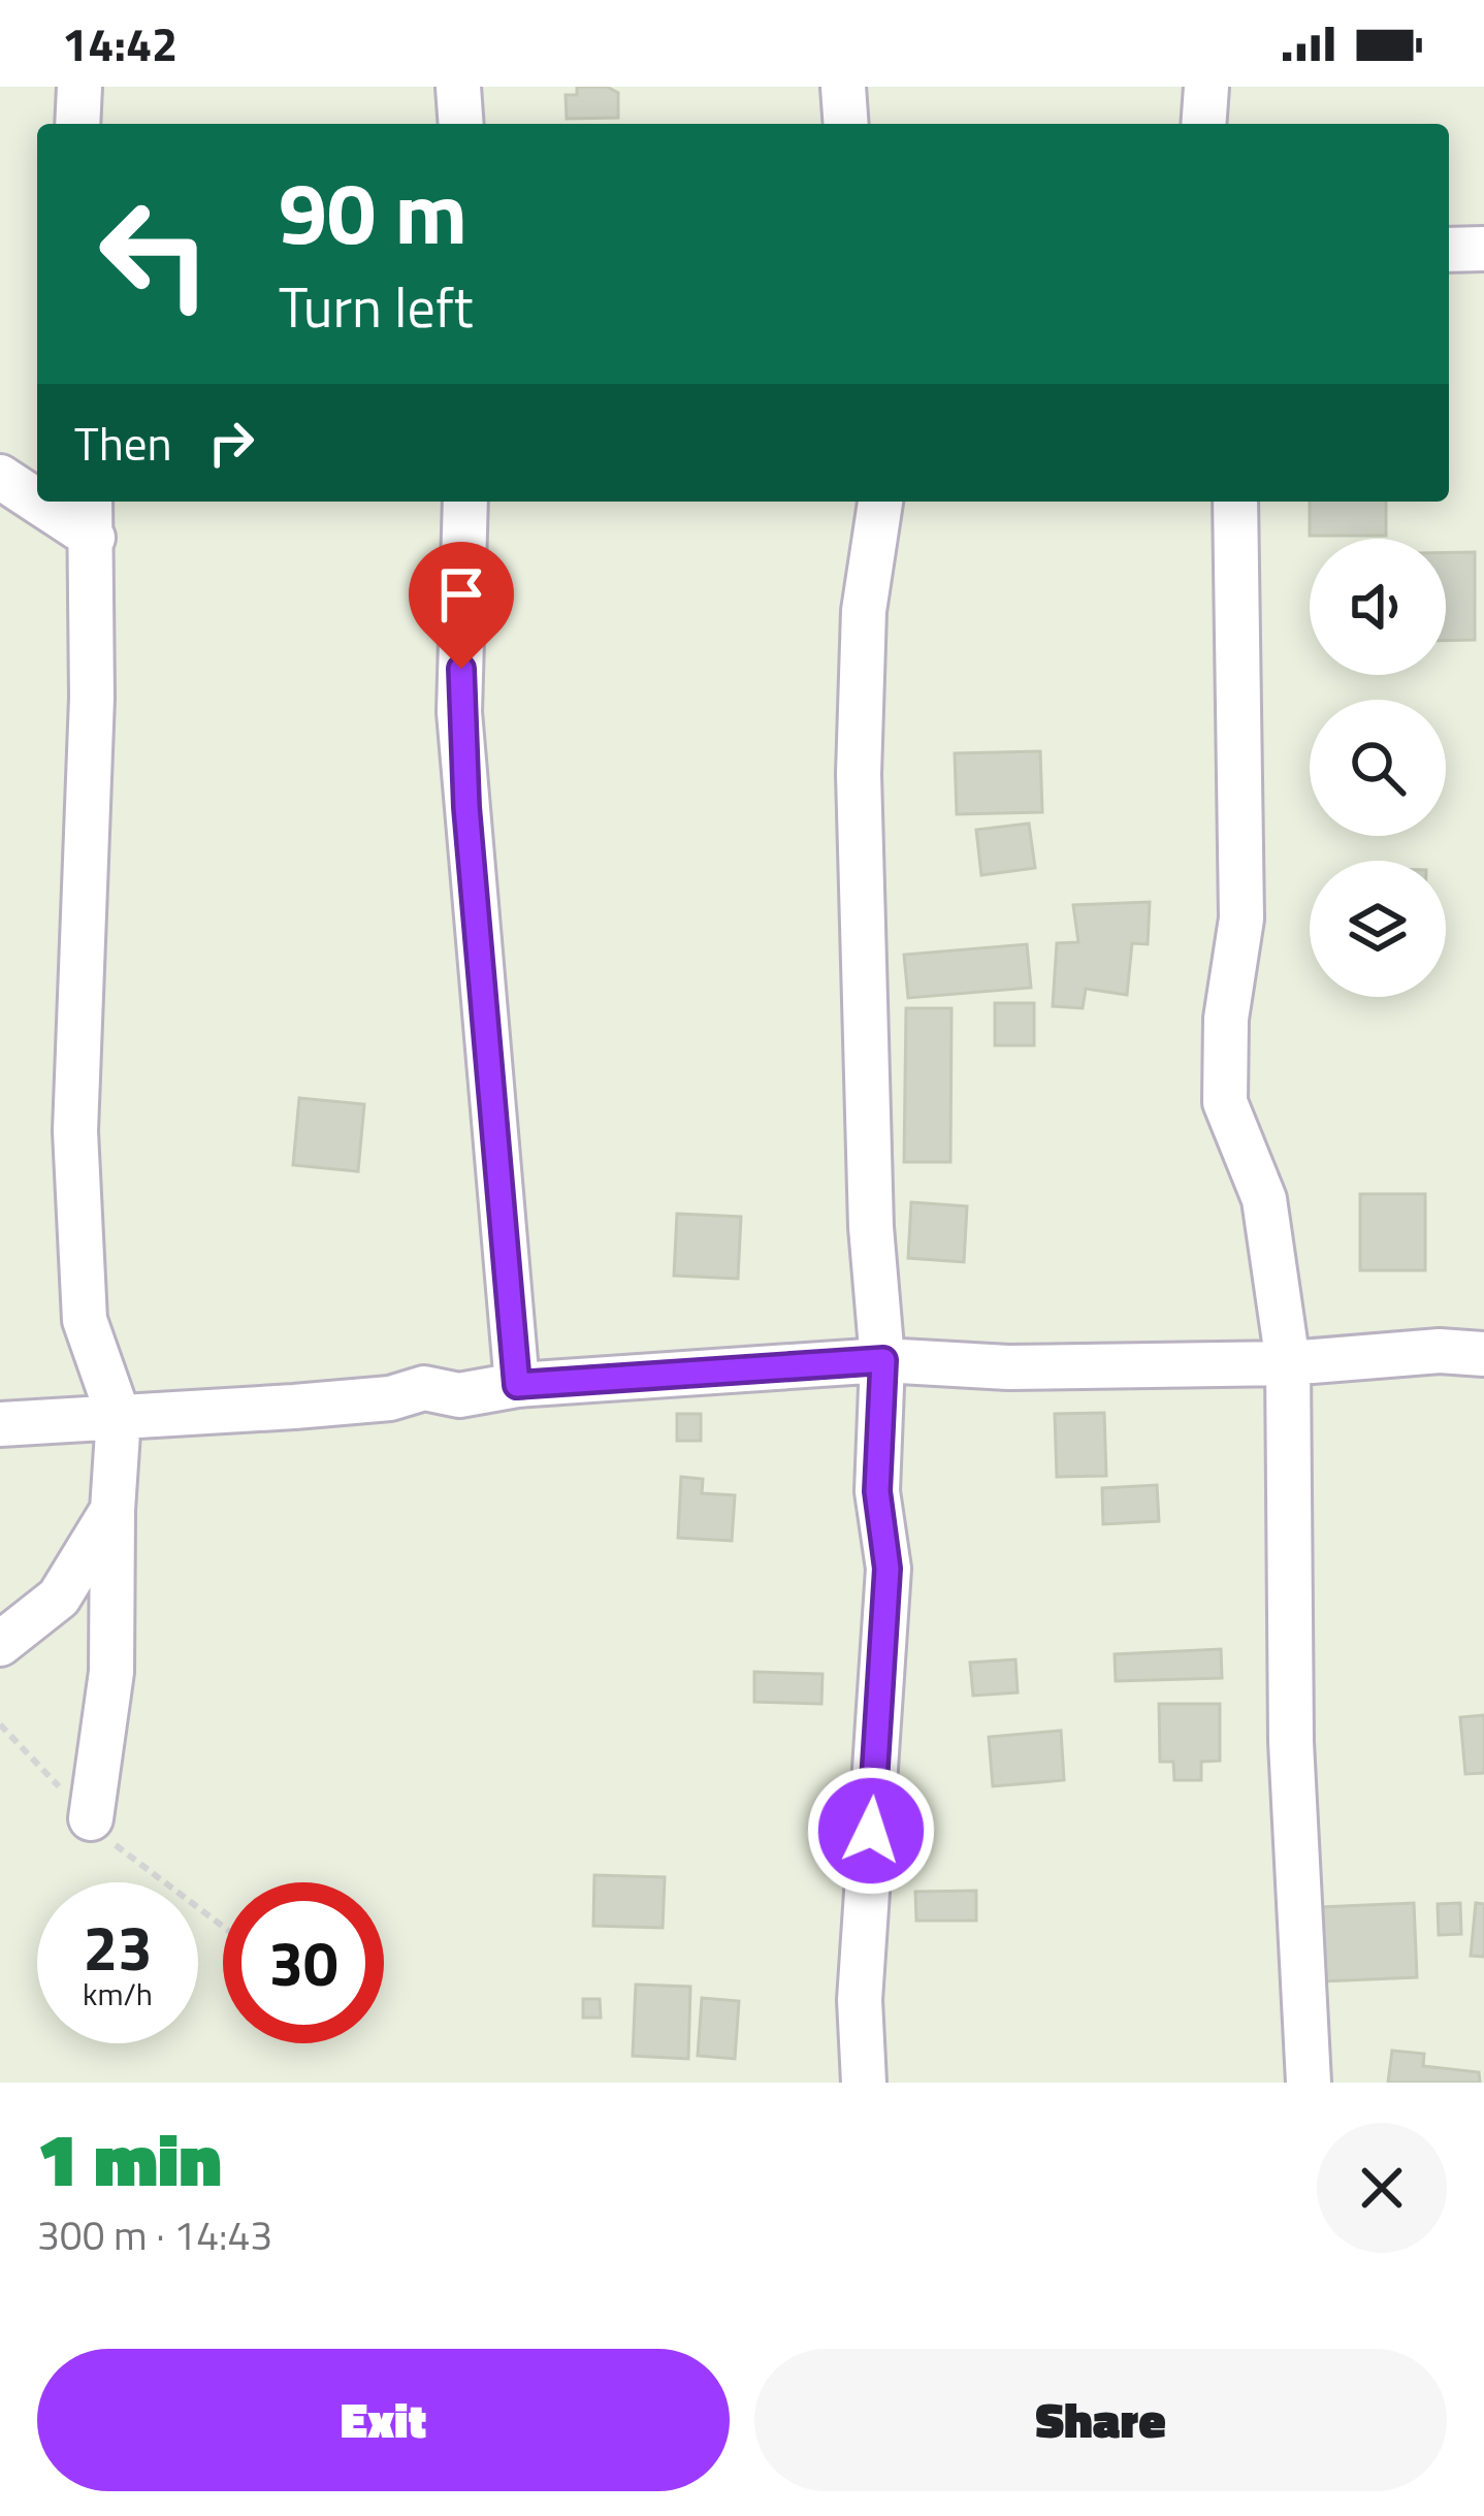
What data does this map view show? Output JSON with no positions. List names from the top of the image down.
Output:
{
  "page": {
    "status": "14:42",
    "turn": ["90 m", "Turn left"],
    "then": "Then",
    "speed": "23 km/h",
    "limit": "30",
    "heading": ["1 min", "300 m · 14:43"],
    "buttons": ["Exit", "Share"]
  }
}
